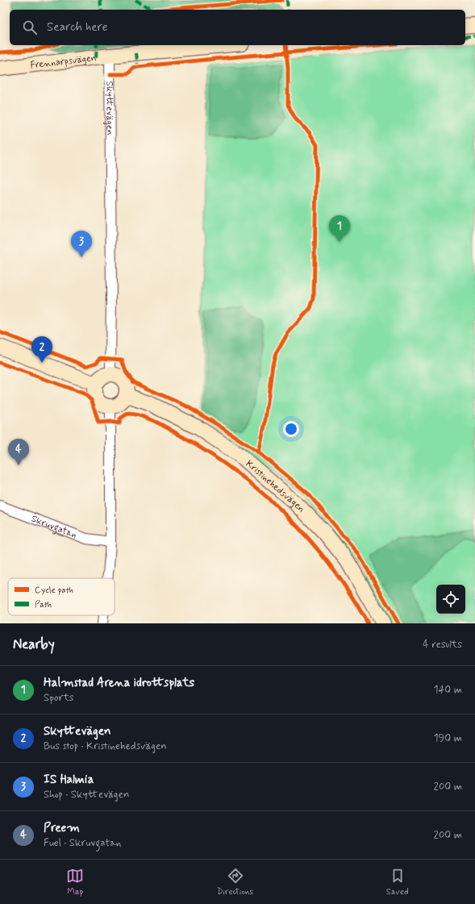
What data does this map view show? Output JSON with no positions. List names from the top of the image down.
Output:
{
  "streets": {
    "street": [
      "Frennarpsvägen",
      "Skyttevägen",
      "Kristinehedsvägen",
      "Skruvgatan"
    ]
  },
  "crossings": [
    ["Frennarpsvägen", "Skyttevägen"],
    ["Skyttevägen", "Kristinehedsvägen"]
  ],
  "legend": ["Cycle path", "Path"],
  "page": {
    "search": "Search here",
    "pins": [
      "1",
      "3",
      "2",
      "4"
    ],
    "heading": ["Nearby", "4 results"],
    "list": [
      {
        "mark": "1",
        "name": "Halmstad Arena idrottsplats",
        "note": "Sports",
        "value": "140 m"
      },
      {
        "mark": "2",
        "name": "Skyttevägen",
        "note": "Bus stop · Kristinehedsvägen",
        "value": "190 m"
      },
      {
        "mark": "3",
        "name": "IS Halmia",
        "note": "Shop · Skyttevägen",
        "value": "200 m"
      },
      {
        "mark": "4",
        "name": "Preem",
        "note": "Fuel · Skruvgatan",
        "value": "200 m"
      }
    ],
    "nav": ["Map", "Directions", "Saved"]
  }
}
